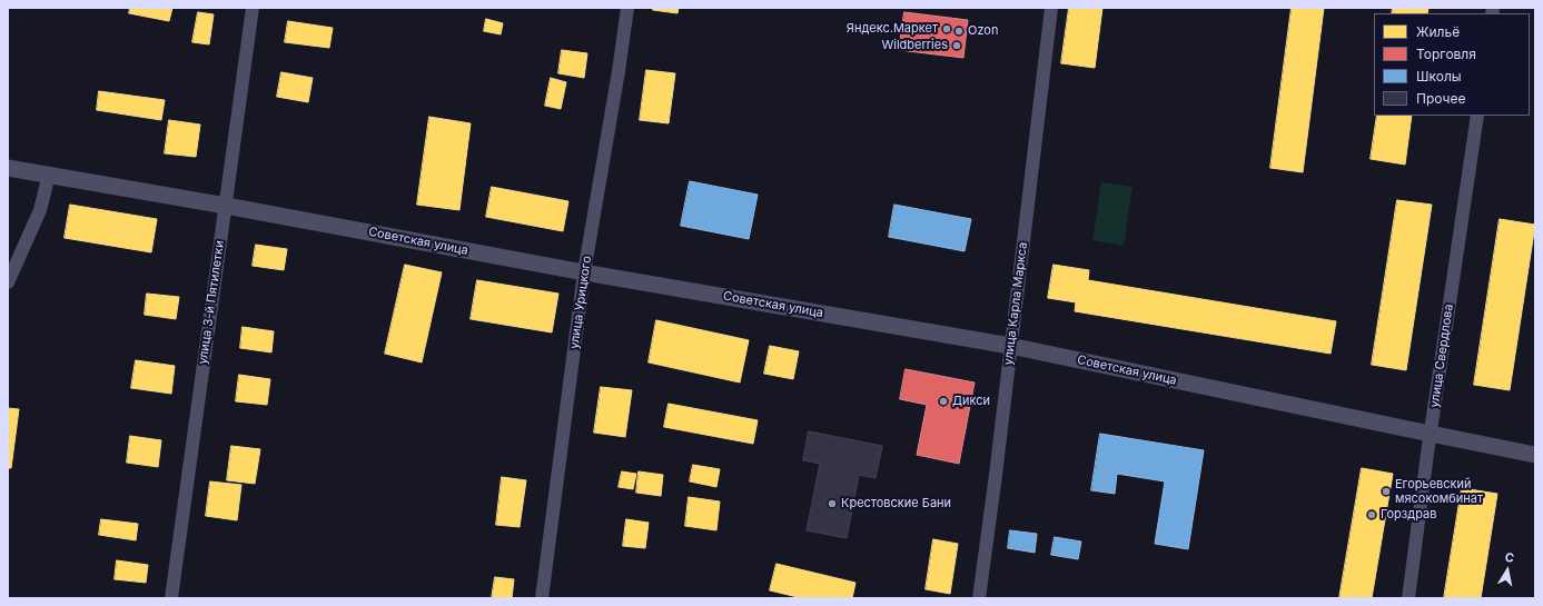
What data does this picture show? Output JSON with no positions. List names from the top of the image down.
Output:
{
  "streets": {
    "street": [
      "Советская улица",
      "улица 3-й Пятилетки",
      "улица Урицкого",
      "улица Карла Маркса",
      "улица Свердлова"
    ]
  },
  "crossings": [
    ["Советская улица", "улица 3-й Пятилетки"],
    ["Советская улица", "улица Урицкого"],
    ["Советская улица", "улица Карла Маркса"],
    ["Советская улица", "улица Свердлова"]
  ],
  "places": [
    "Яндекс.Маркет",
    "Ozon",
    "Wildberries",
    "Дикси",
    "Егорьевский мясокомбинат",
    "Крестовские Бани",
    "Горздрав"
  ],
  "legend": [
    "Жильё",
    "Торговля",
    "Школы",
    "Прочее"
  ],
  "north": "top"
}
